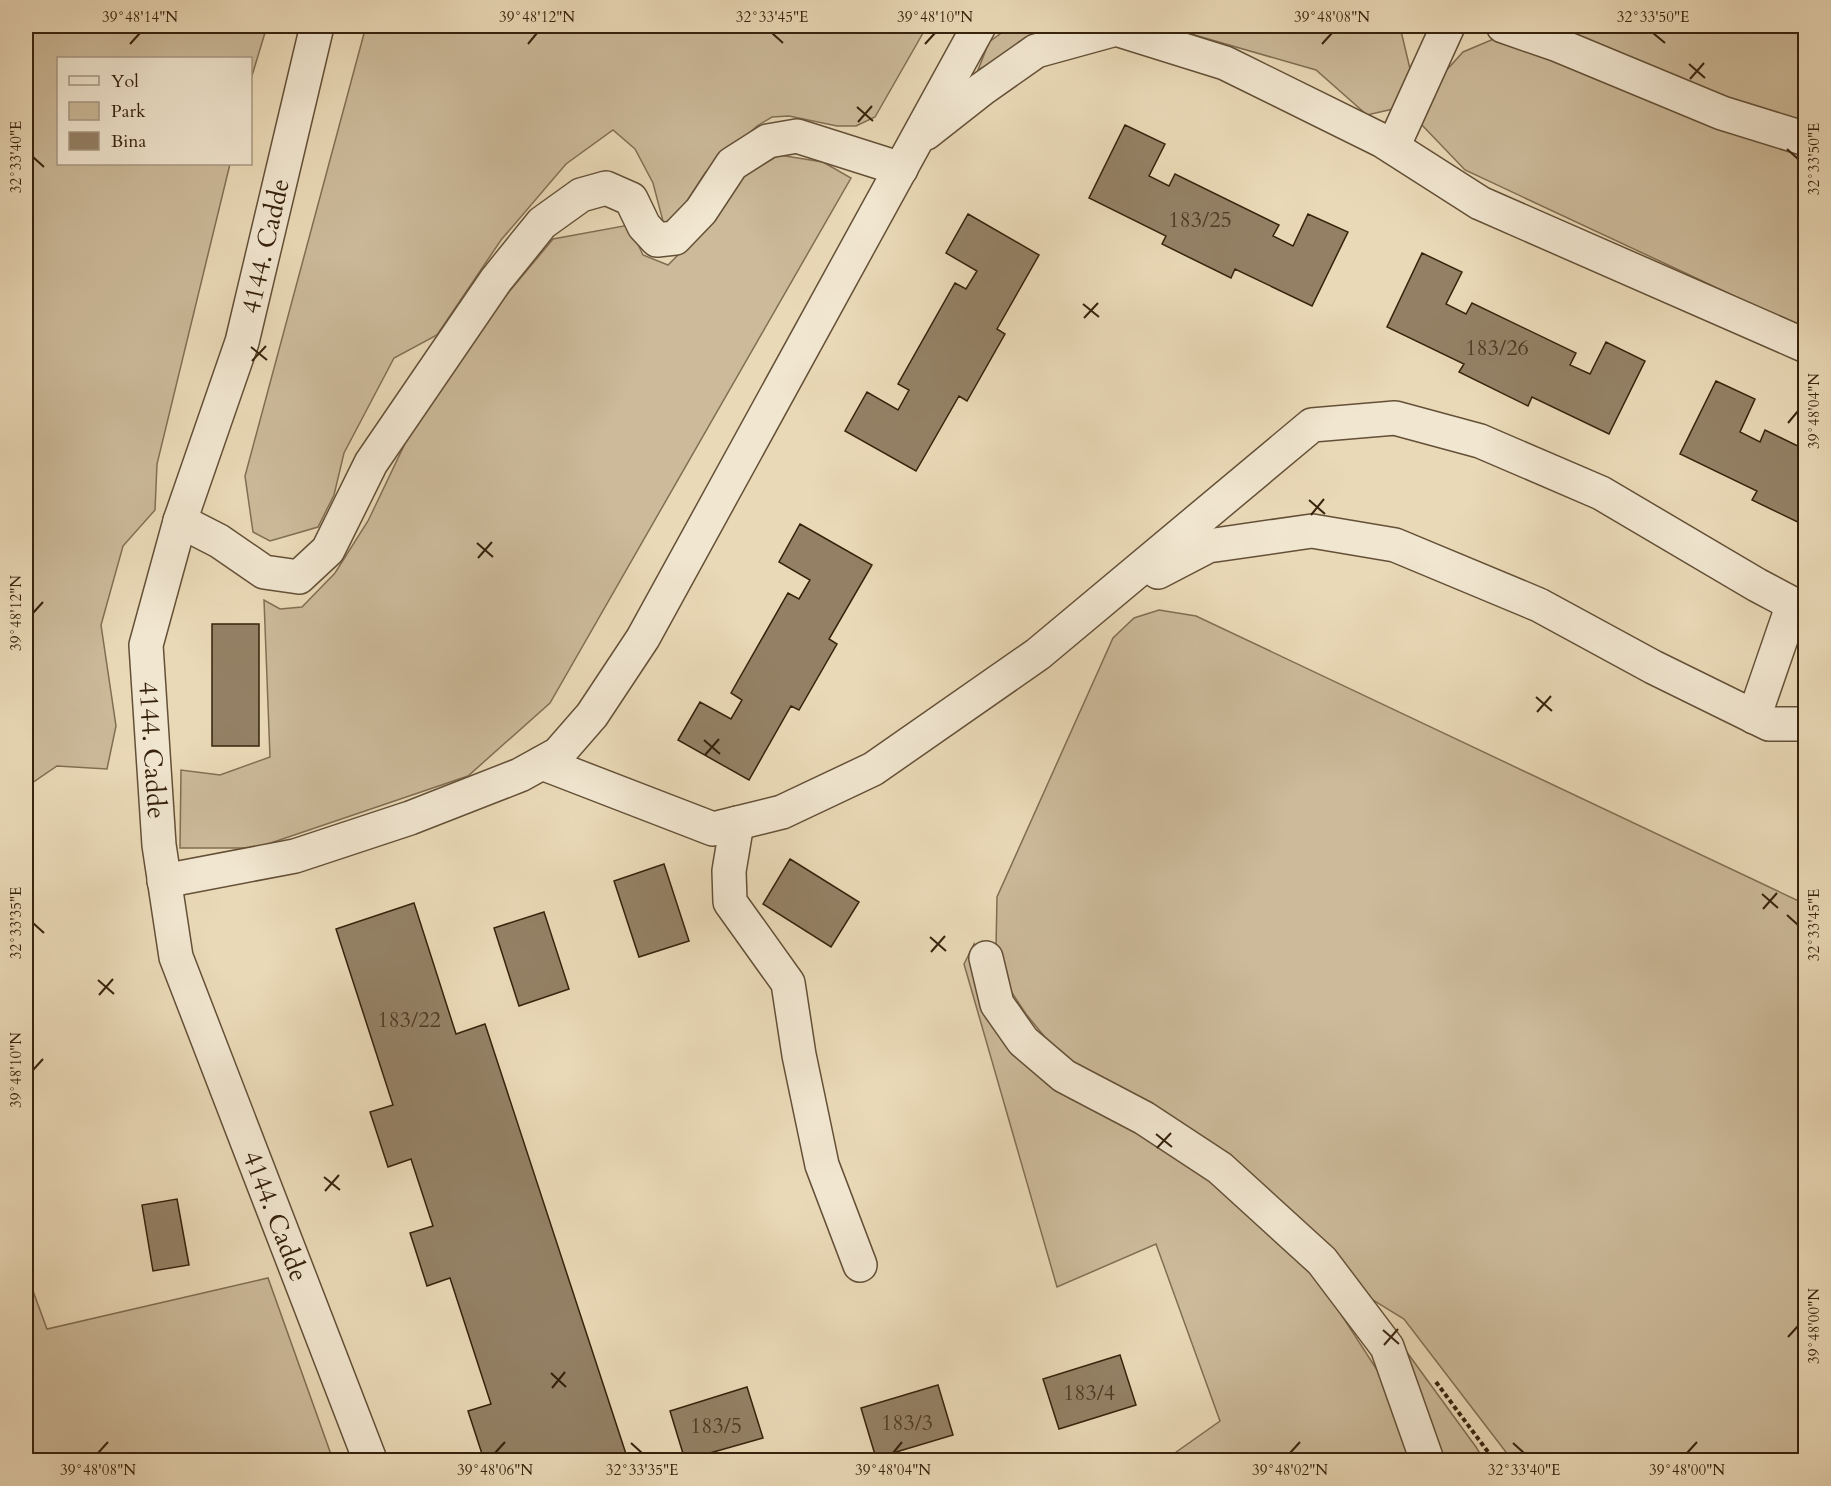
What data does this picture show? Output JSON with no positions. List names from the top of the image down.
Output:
{
  "streets": {
    "street": ["4144. Cadde"]
  },
  "house_numbers": [
    "183/25",
    "183/26",
    "183/22",
    "183/4",
    "183/3",
    "183/5"
  ],
  "legend": ["Yol", "Park", "Bina"],
  "coordinates": [
    "39°48'14\"N",
    "39°48'12\"N",
    "32°33'45\"E",
    "39°48'10\"N",
    "39°48'08\"N",
    "32°33'50\"E",
    "32°33'40\"E",
    "39°48'04\"N",
    "32°33'35\"E",
    "39°48'00\"N",
    "39°48'06\"N",
    "39°48'02\"N"
  ]
}
